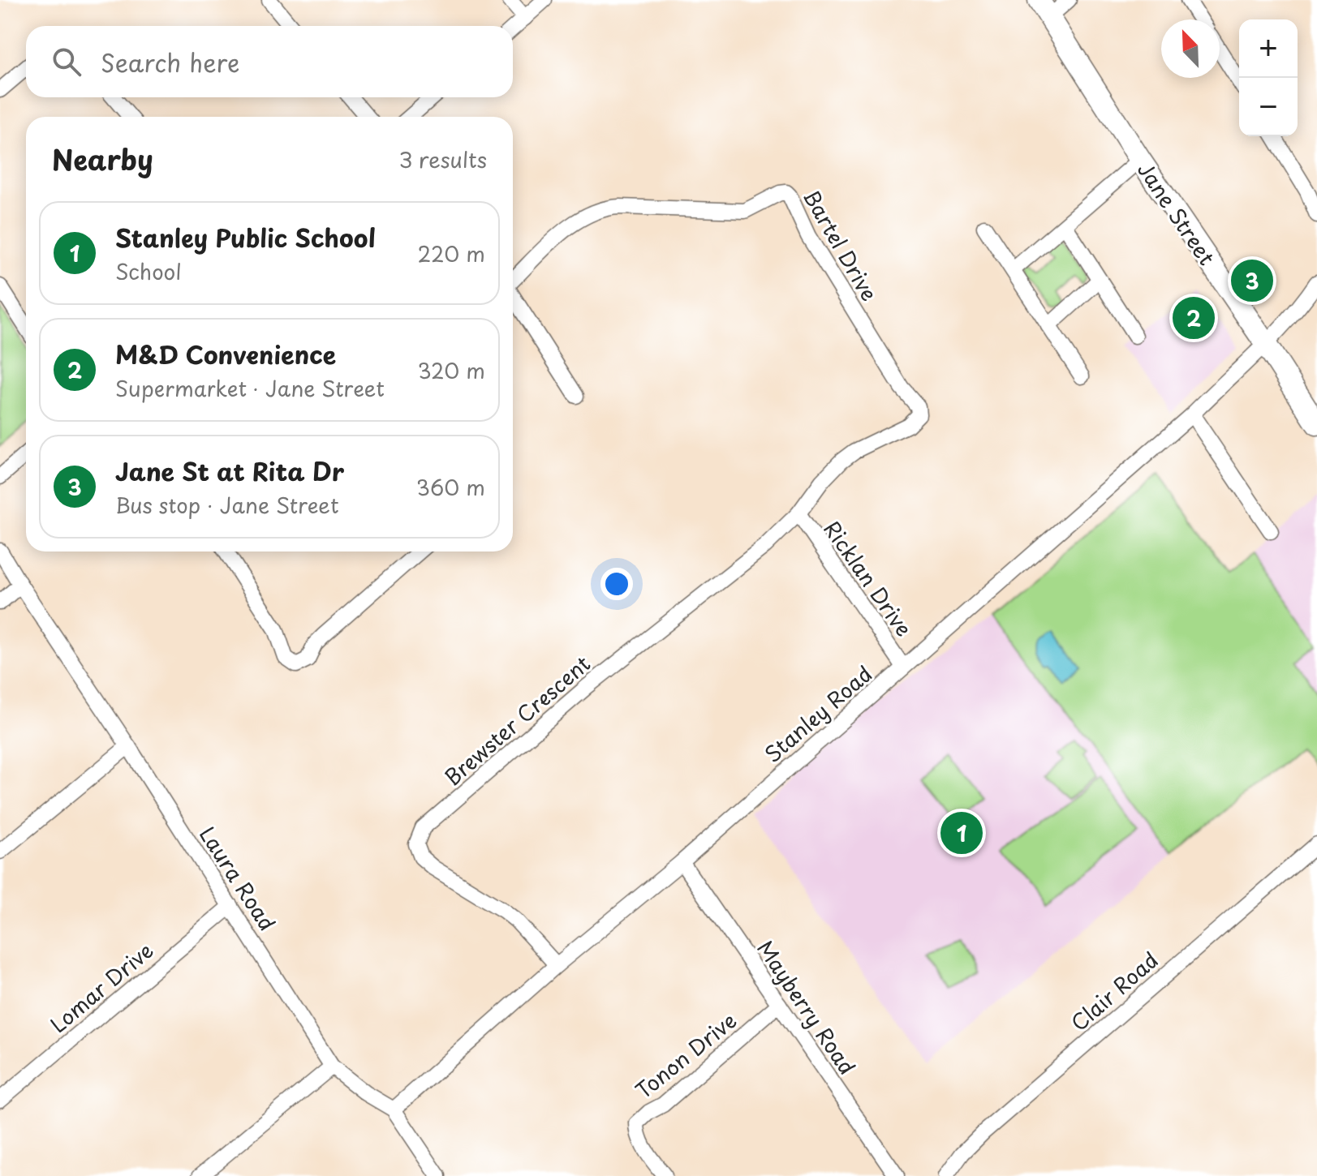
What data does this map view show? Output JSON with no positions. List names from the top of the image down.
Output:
{
  "streets": {
    "main road": ["Jane Street"],
    "street": [
      "Bartel Drive",
      "Ricklan Drive",
      "Stanley Road",
      "Brewster Crescent",
      "Laura Road",
      "Lomar Drive",
      "Clair Road",
      "Mayberry Road",
      "Tonon Drive"
    ]
  },
  "crossings": [
    ["Jane Street", "Stanley Road"],
    ["Bartel Drive", "Ricklan Drive"],
    ["Bartel Drive", "Brewster Crescent"],
    ["Ricklan Drive", "Stanley Road"],
    ["Ricklan Drive", "Brewster Crescent"],
    ["Stanley Road", "Brewster Crescent"],
    ["Stanley Road", "Laura Road"],
    ["Stanley Road", "Mayberry Road"],
    ["Laura Road", "Lomar Drive"],
    ["Mayberry Road", "Tonon Drive"]
  ],
  "north": "top left",
  "page": {
    "map_buttons": ["+", "−"],
    "search": "Search here",
    "heading": ["Nearby", "3 results"],
    "list": [
      {
        "mark": "1",
        "name": "Stanley Public School",
        "note": "School",
        "value": "220 m"
      },
      {
        "mark": "2",
        "name": "M&D Convenience",
        "note": "Supermarket · Jane Street",
        "value": "320 m"
      },
      {
        "mark": "3",
        "name": "Jane St at Rita Dr",
        "note": "Bus stop · Jane Street",
        "value": "360 m"
      }
    ],
    "pins": ["3", "2", "1"]
  }
}
